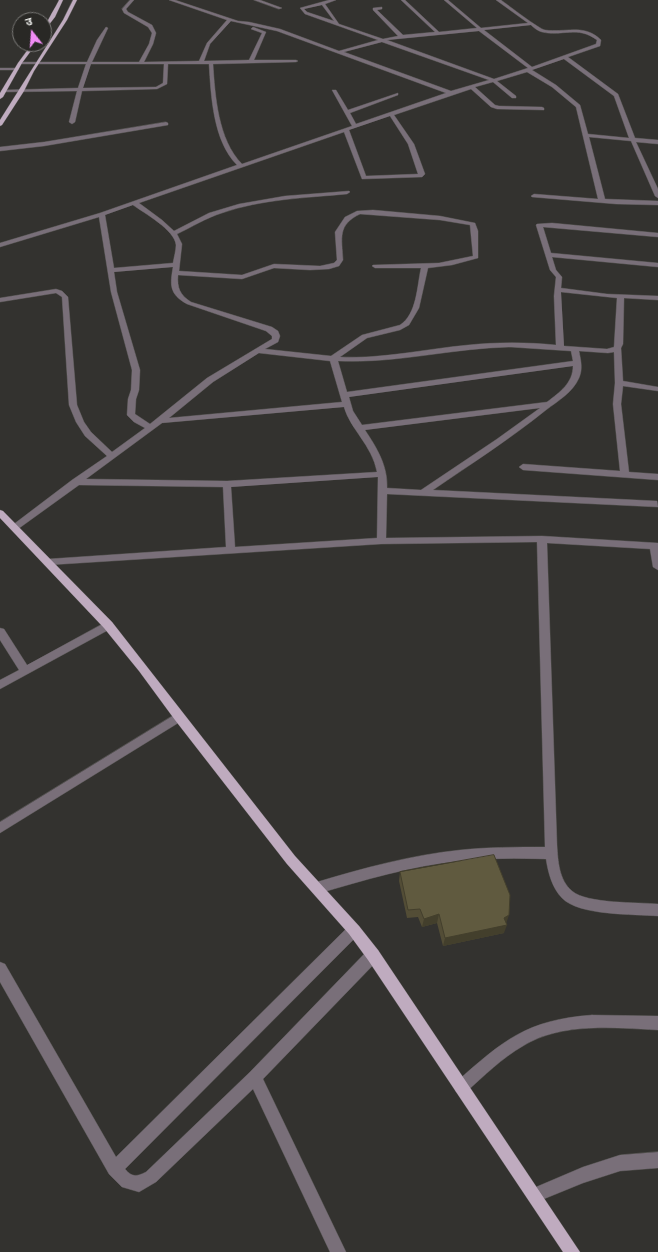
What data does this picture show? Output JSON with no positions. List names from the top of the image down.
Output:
{
  "north": "top"
}
